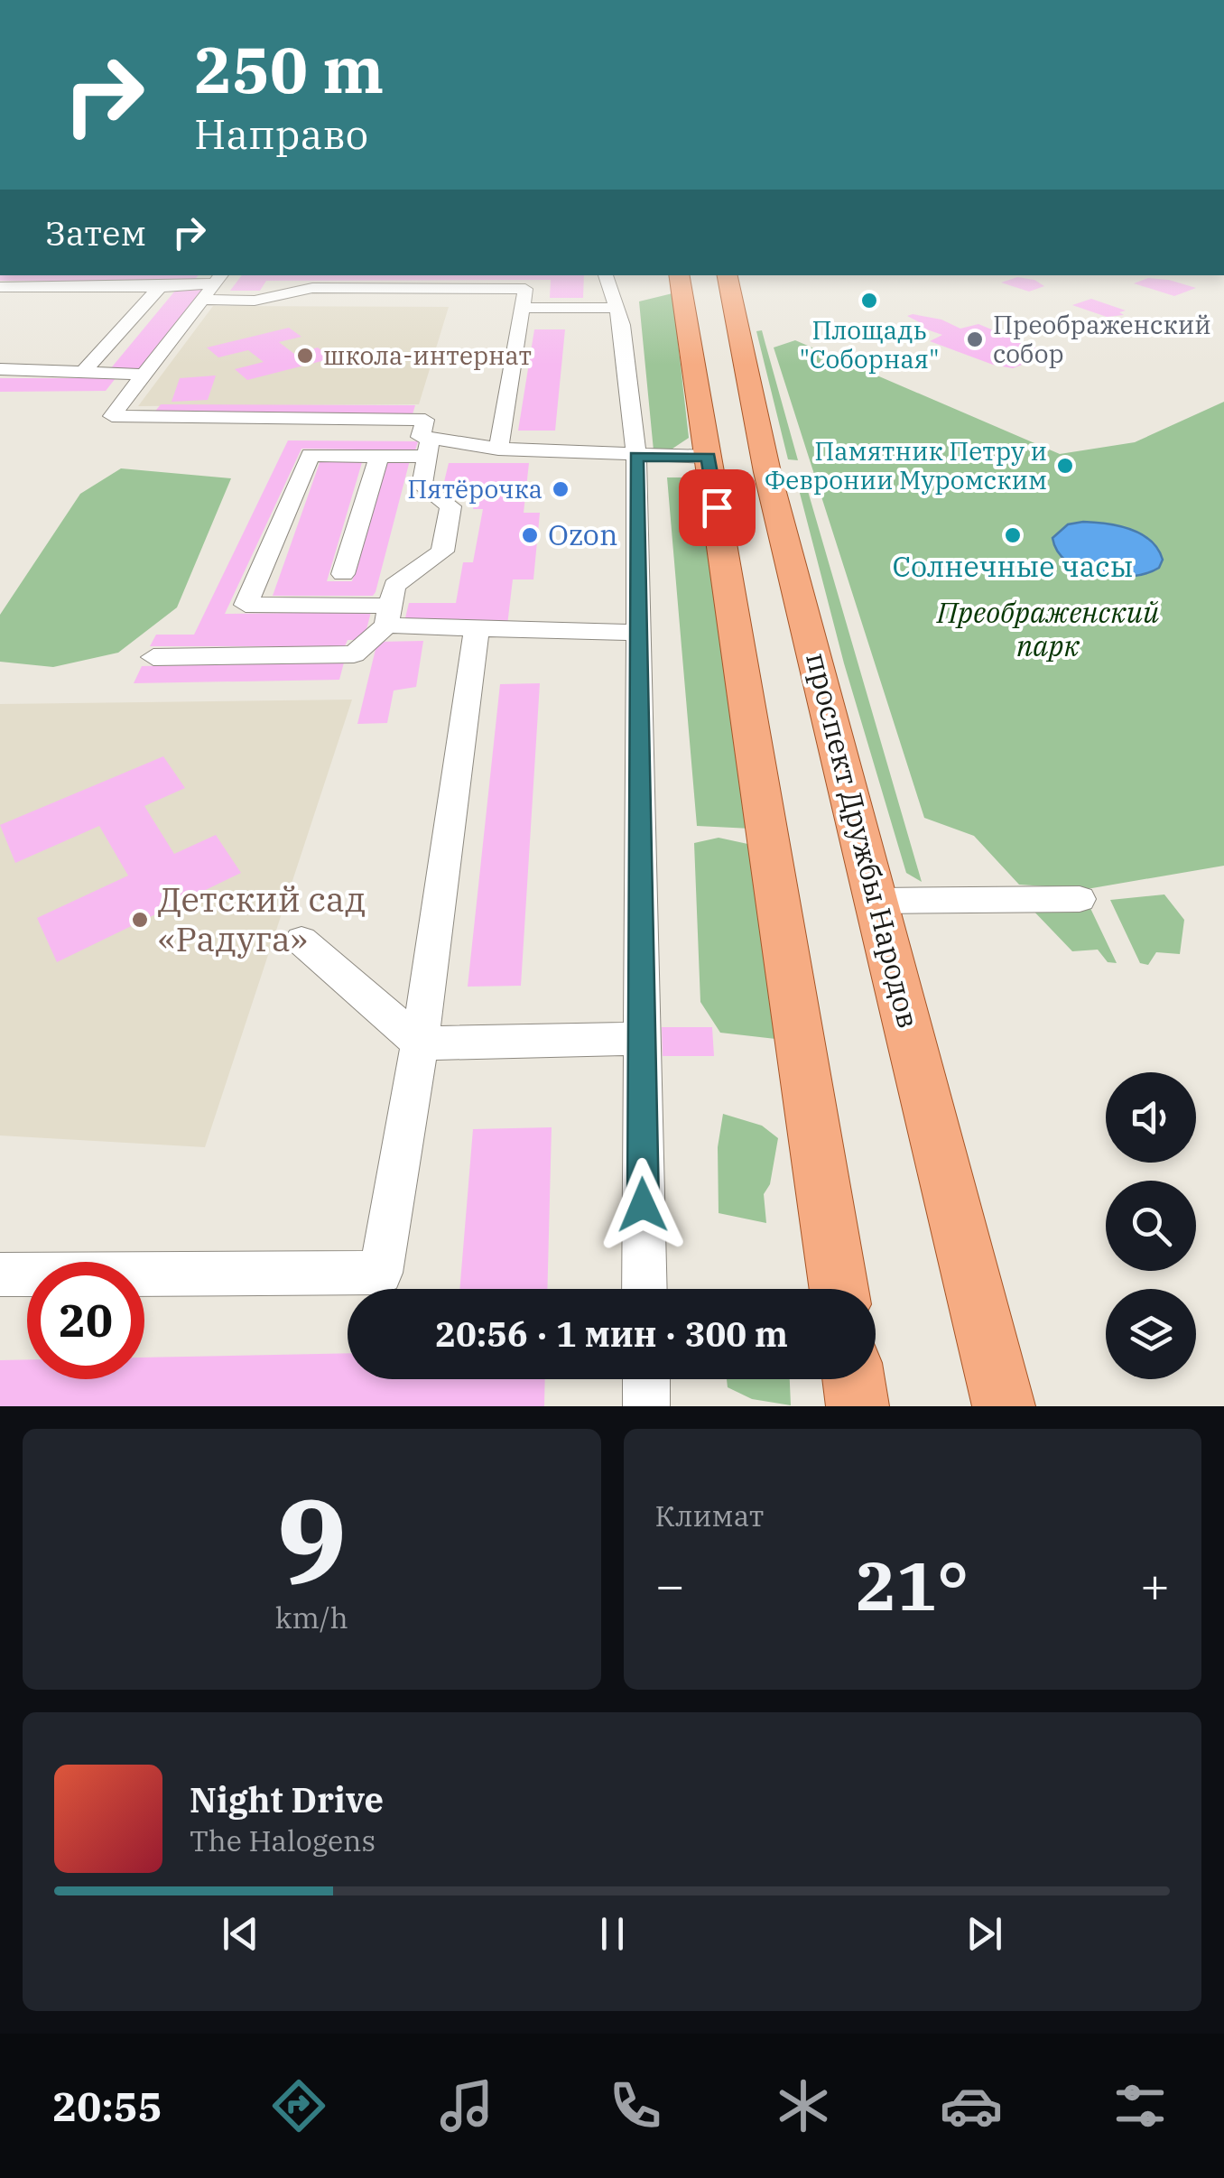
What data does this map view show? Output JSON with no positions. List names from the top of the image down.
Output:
{
  "streets": {
    "main road": ["проспект Дружбы Народов"]
  },
  "parks": ["Преображенский парк"],
  "places": [
    "Площадь \"Соборная\"",
    "Преображенский собор",
    "школа-интернат",
    "Памятник Петру и Февронии Муромским",
    "Пятёрочка",
    "Ozon",
    "Солнечные часы",
    "Детский сад «Радуга»"
  ],
  "page": {
    "turn": ["250 m", "Направо"],
    "then": "Затем",
    "limit": "20",
    "trip": "20:56 · 1 мин · 300 m",
    "tile": [
      ["9", "km/h"],
      "Климат"
    ],
    "heat": ["−", "21°", "+"],
    "song": ["Night Drive", "The Halogens"],
    "tabs": "20:55"
  }
}
